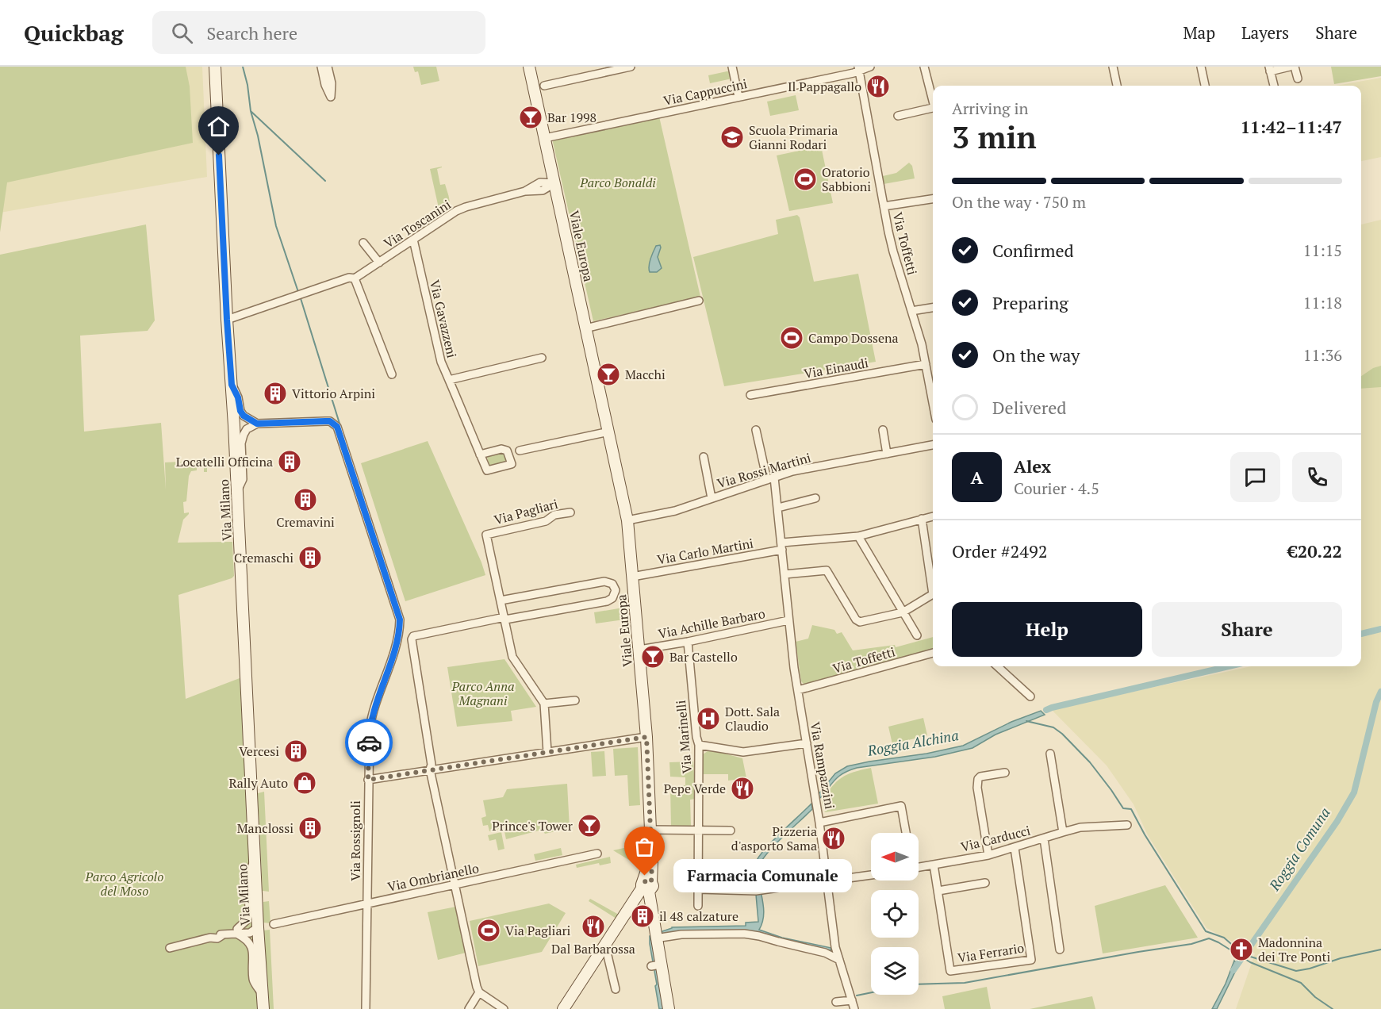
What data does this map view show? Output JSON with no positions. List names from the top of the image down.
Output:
{
  "streets": {
    "street": [
      "Via Cappuccini",
      "Via Toscanini",
      "Via Toffetti",
      "Viale Europa",
      "Via Gavazzeni",
      "Via Einaudi",
      "Via Rossi Martini",
      "Via Milano",
      "Via Pagliari",
      "Via Carlo Martini",
      "Via Achille Barbaro",
      "Via Marinelli",
      "Via Rampazzini",
      "Via Carducci",
      "Via Rossignoli",
      "Via Ombrianello",
      "Via Ferrario"
    ]
  },
  "crossings": [
    ["Via Cappuccini", "Via Toffetti"],
    ["Via Cappuccini", "Viale Europa"],
    ["Via Toscanini", "Viale Europa"],
    ["Via Toscanini", "Via Gavazzeni"],
    ["Via Toscanini", "Via Milano"],
    ["Via Toffetti", "Via Einaudi"],
    ["Via Toffetti", "Via Rampazzini"],
    ["Viale Europa", "Via Rossi Martini"],
    ["Viale Europa", "Via Carlo Martini"],
    ["Viale Europa", "Via Achille Barbaro"],
    ["Via Rossi Martini", "Via Rampazzini"],
    ["Via Milano", "Via Rossignoli"],
    ["Via Carlo Martini", "Via Rampazzini"],
    ["Via Achille Barbaro", "Via Marinelli"],
    ["Via Achille Barbaro", "Via Rampazzini"],
    ["Via Carducci", "Via Ferrario"],
    ["Via Rossignoli", "Via Ombrianello"]
  ],
  "water": ["Roggia Alchina", "Roggia Comuna"],
  "parks": ["Parco Bonaldi", "Parco Anna Magnani", "Parco Agricolo del Moso"],
  "places": {
    "restaurant": [
      "Il Pappagallo",
      "Pepe Verde",
      "Pizzeria d'asporto Sama",
      "Dal Barbarossa"
    ],
    "bar": [
      "Bar 1998",
      "Macchi",
      "Bar Castello",
      "Prince's Tower"
    ],
    "school or university": ["Scuola Primaria Gianni Rodari"],
    "sports": ["Oratorio Sabbioni", "Campo Dossena", "Via Pagliari"],
    "building": [
      "Vittorio Arpini",
      "Locatelli Officina",
      "Cremavini",
      "Cremaschi",
      "Vercesi",
      "Manclossi",
      "il 48 calzature"
    ],
    "hospital": ["Dott. Sala Claudio"],
    "shop": ["Rally Auto"],
    "other": ["Farmacia Comunale"],
    "church": ["Madonnina dei Tre Ponti"]
  },
  "north": "left",
  "page": {
    "header": "Quickbag",
    "search": "Search here",
    "nav": ["Map", "Layers", "Share"],
    "heading": ["3 min", "Arriving in", "11:42–11:47"],
    "panel": [
      "Alex",
      "Courier · 4.5",
      "Order #2492",
      "€20.22"
    ],
    "bar": "On the way · 750 m",
    "list": [
      ["Confirmed", "11:15"],
      ["Preparing", "11:18"],
      ["On the way", "11:36"],
      "Delivered"
    ],
    "round": "A",
    "buttons": ["Help", "Share"],
    "bubble": "Farmacia Comunale"
  }
}
